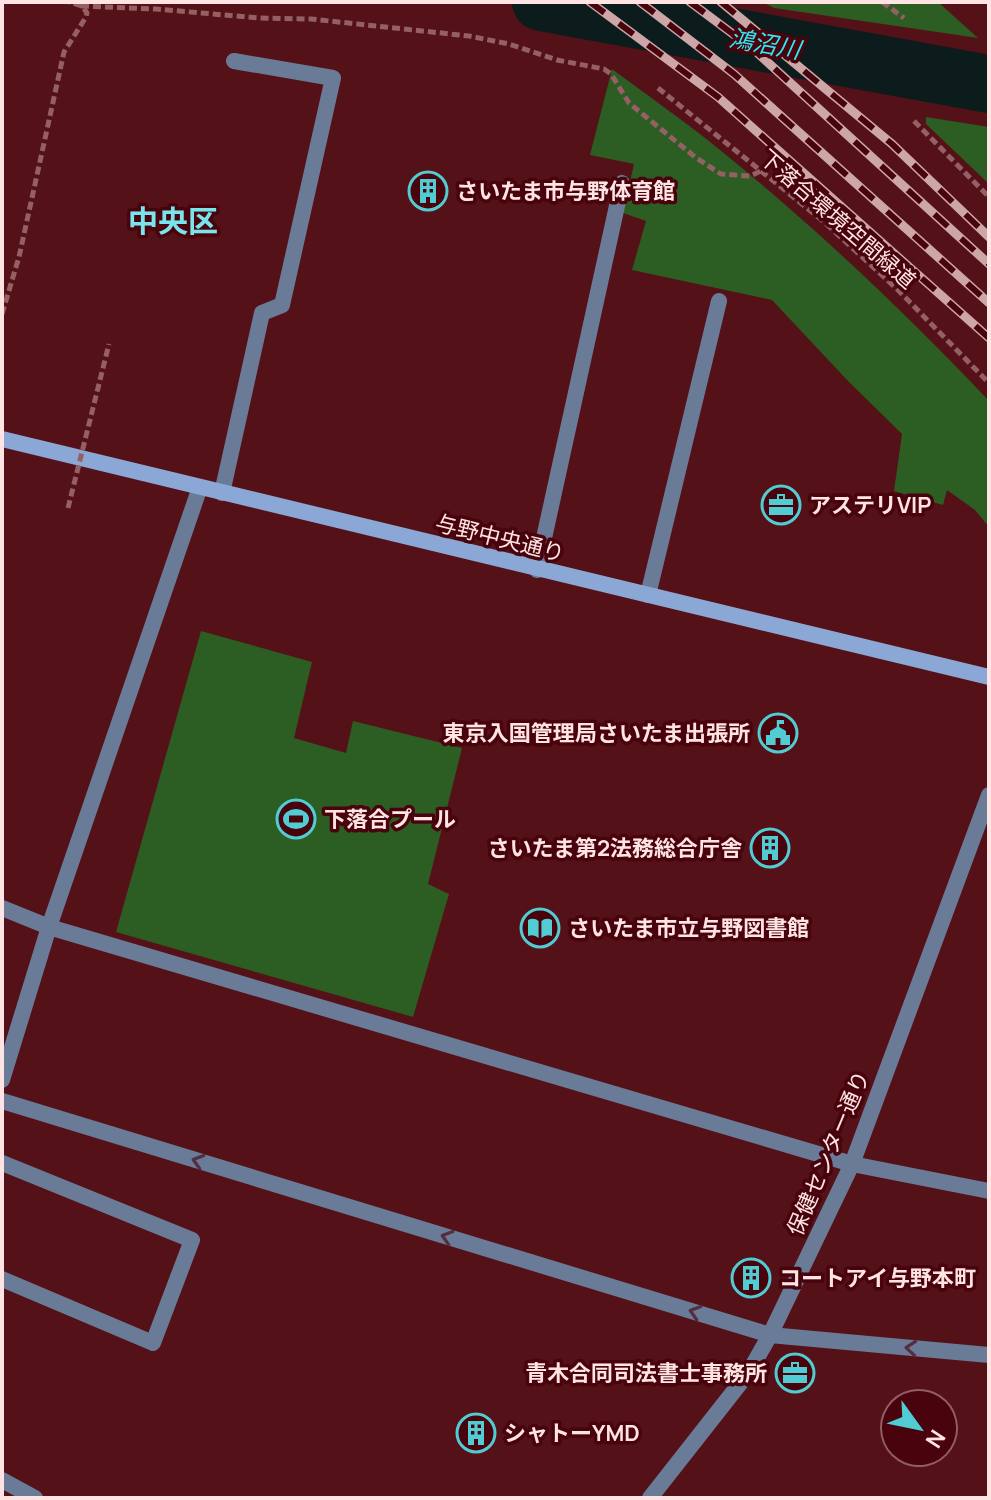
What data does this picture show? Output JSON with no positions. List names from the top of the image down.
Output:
{
  "streets": {
    "street": ["与野中央通り", "保健センター通り"],
    "path": ["下落合環境空間緑道"]
  },
  "districts": ["中央区"],
  "water": ["鴻沼川"],
  "places": {
    "building": [
      "さいたま市与野体育館",
      "さいたま第2法務総合庁舎",
      "コートアイ与野本町",
      "シャトーYMD"
    ],
    "office": ["アステリVIP", "青木合同司法書士事務所"],
    "public building": ["東京入国管理局さいたま出張所"],
    "sports": ["下落合プール"],
    "library": ["さいたま市立与野図書館"]
  },
  "north": "bottom right"
}
